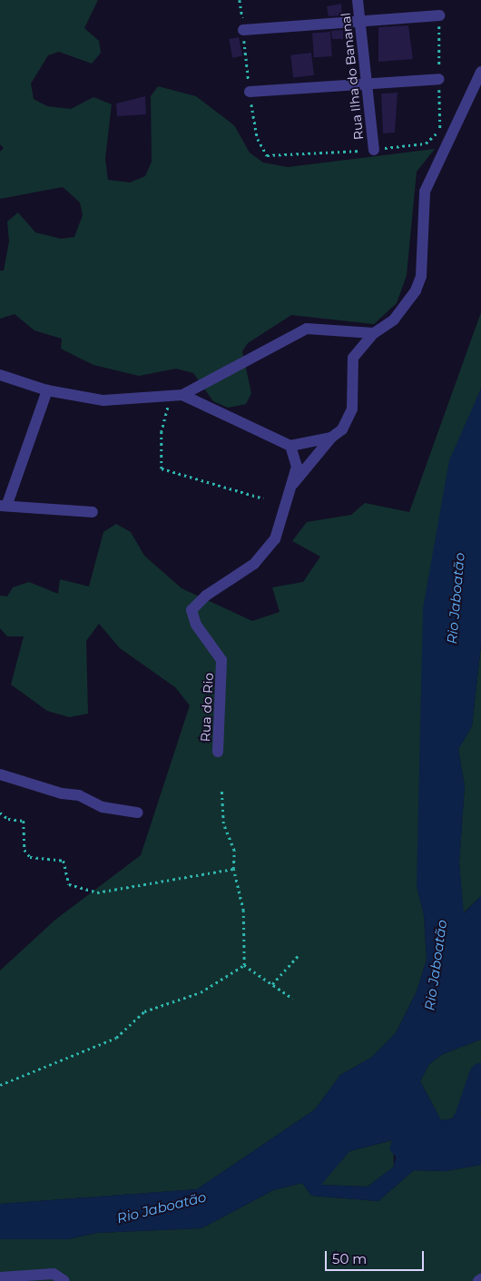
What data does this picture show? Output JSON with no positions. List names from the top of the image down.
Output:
{
  "streets": {
    "street": ["Rua Ilha do Bananal", "Rua do Rio"]
  },
  "water": ["Rio Jaboatão"],
  "scale_bar": "50 m"
}
